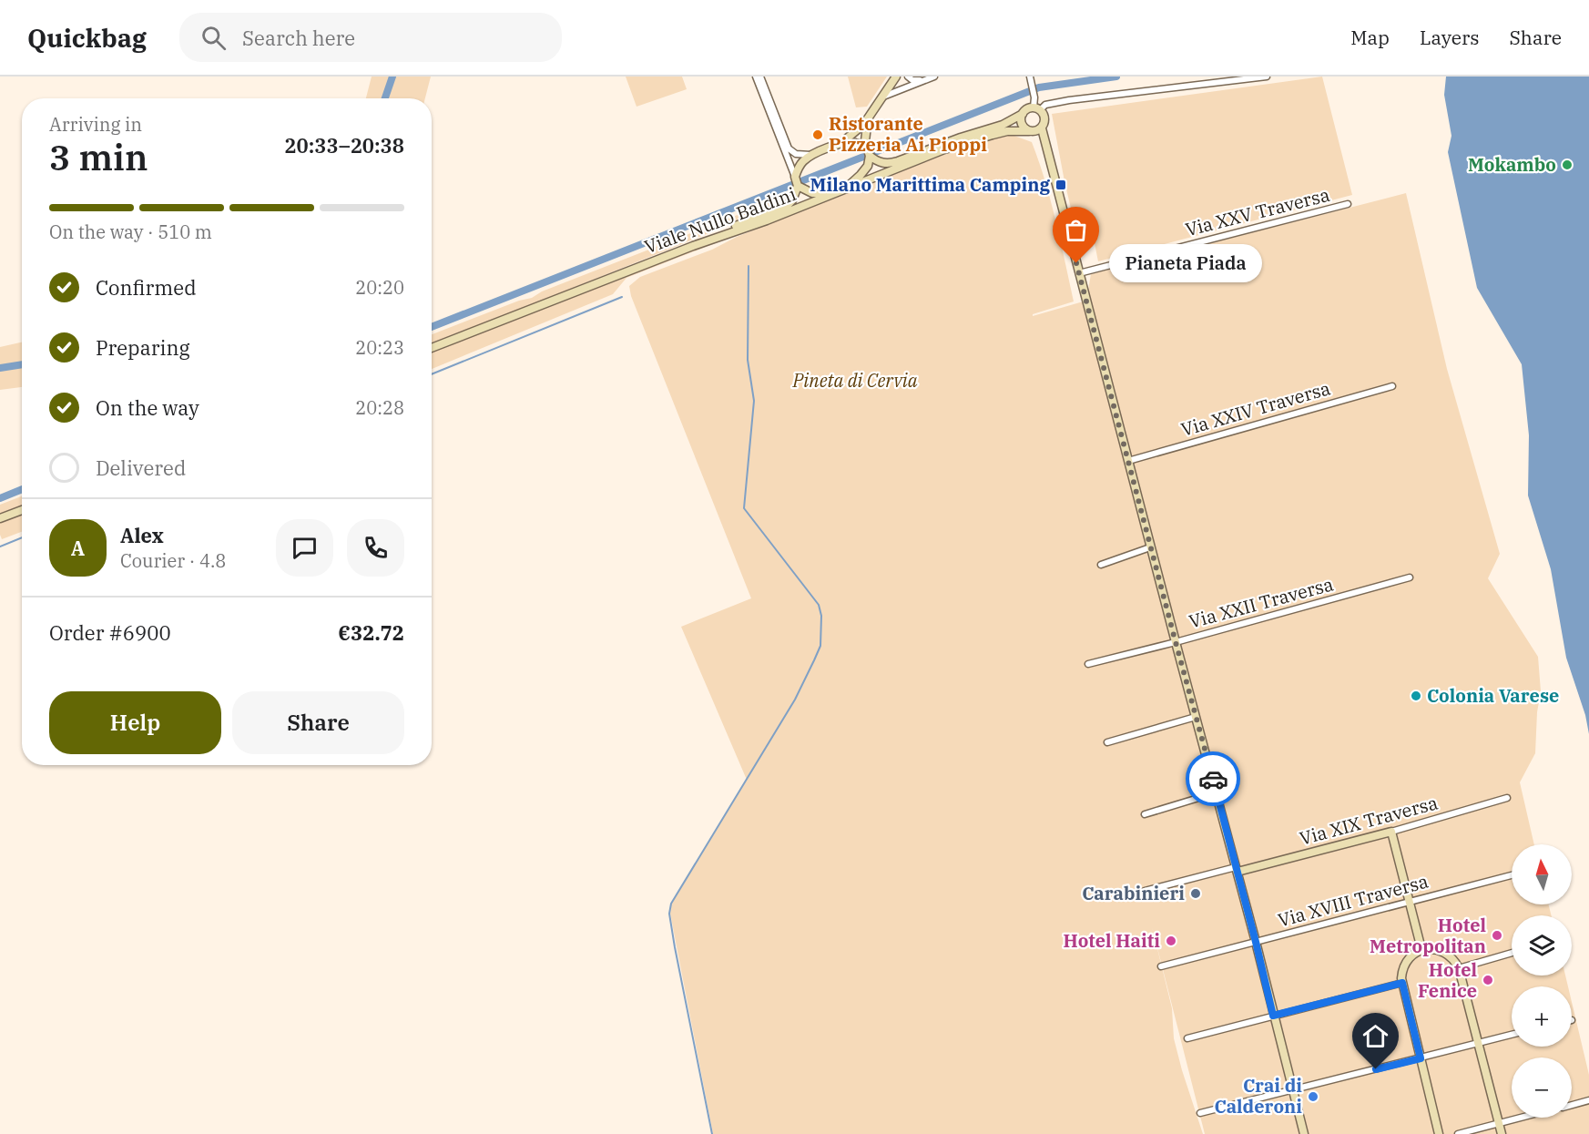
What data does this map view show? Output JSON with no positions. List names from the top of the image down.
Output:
{
  "streets": {
    "street": [
      "Via XXV Traversa",
      "Viale Nullo Baldini",
      "Via XXIV Traversa",
      "Via XXII Traversa",
      "Via XIX Traversa",
      "Via XVIII Traversa"
    ]
  },
  "parks": ["Pineta di Cervia"],
  "places": {
    "other": [
      "Ristorante Pizzeria Ai Pioppi",
      "Mokambo",
      "Pianeta Piada",
      "Colonia Varese",
      "Carabinieri",
      "Hotel Metropolitan",
      "Hotel Haiti",
      "Hotel Fenice",
      "Crai di Calderoni"
    ],
    "transit": ["Milano Marittima Camping"]
  },
  "north": "top",
  "page": {
    "header": "Quickbag",
    "search": "Search here",
    "nav": ["Map", "Layers", "Share"],
    "heading": ["3 min", "Arriving in", "20:33–20:38"],
    "panel": [
      "Alex",
      "Courier · 4.8",
      "Order #6900",
      "€32.72"
    ],
    "bar": "On the way · 510 m",
    "bubble": "Pianeta Piada",
    "list": [
      ["Confirmed", "20:20"],
      ["Preparing", "20:23"],
      ["On the way", "20:28"],
      "Delivered"
    ],
    "round": "A",
    "buttons": ["Help", "Share"],
    "map_buttons": ["+", "−"]
  }
}
